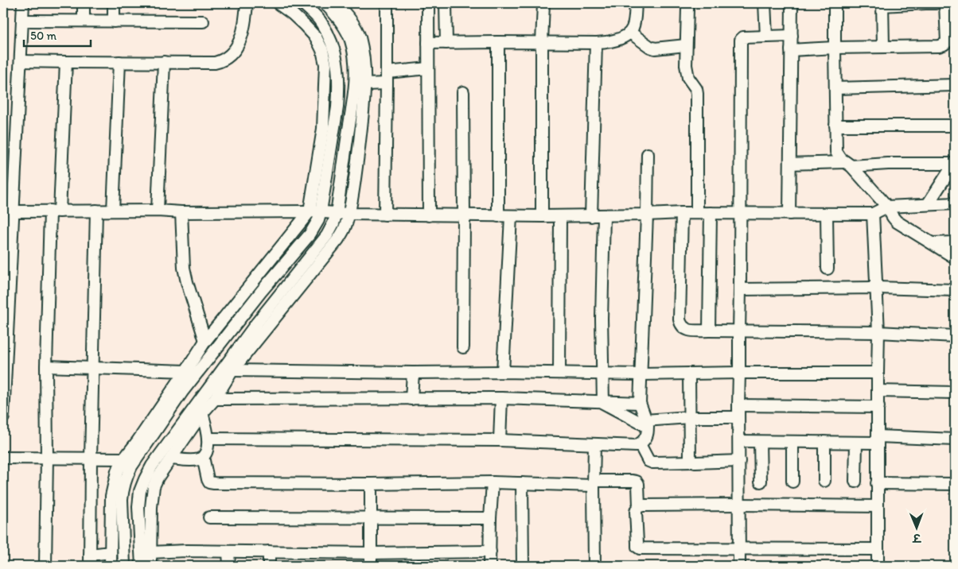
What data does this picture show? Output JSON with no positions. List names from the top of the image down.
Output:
{
  "scale_bar": "50 m",
  "north": "bottom"
}
